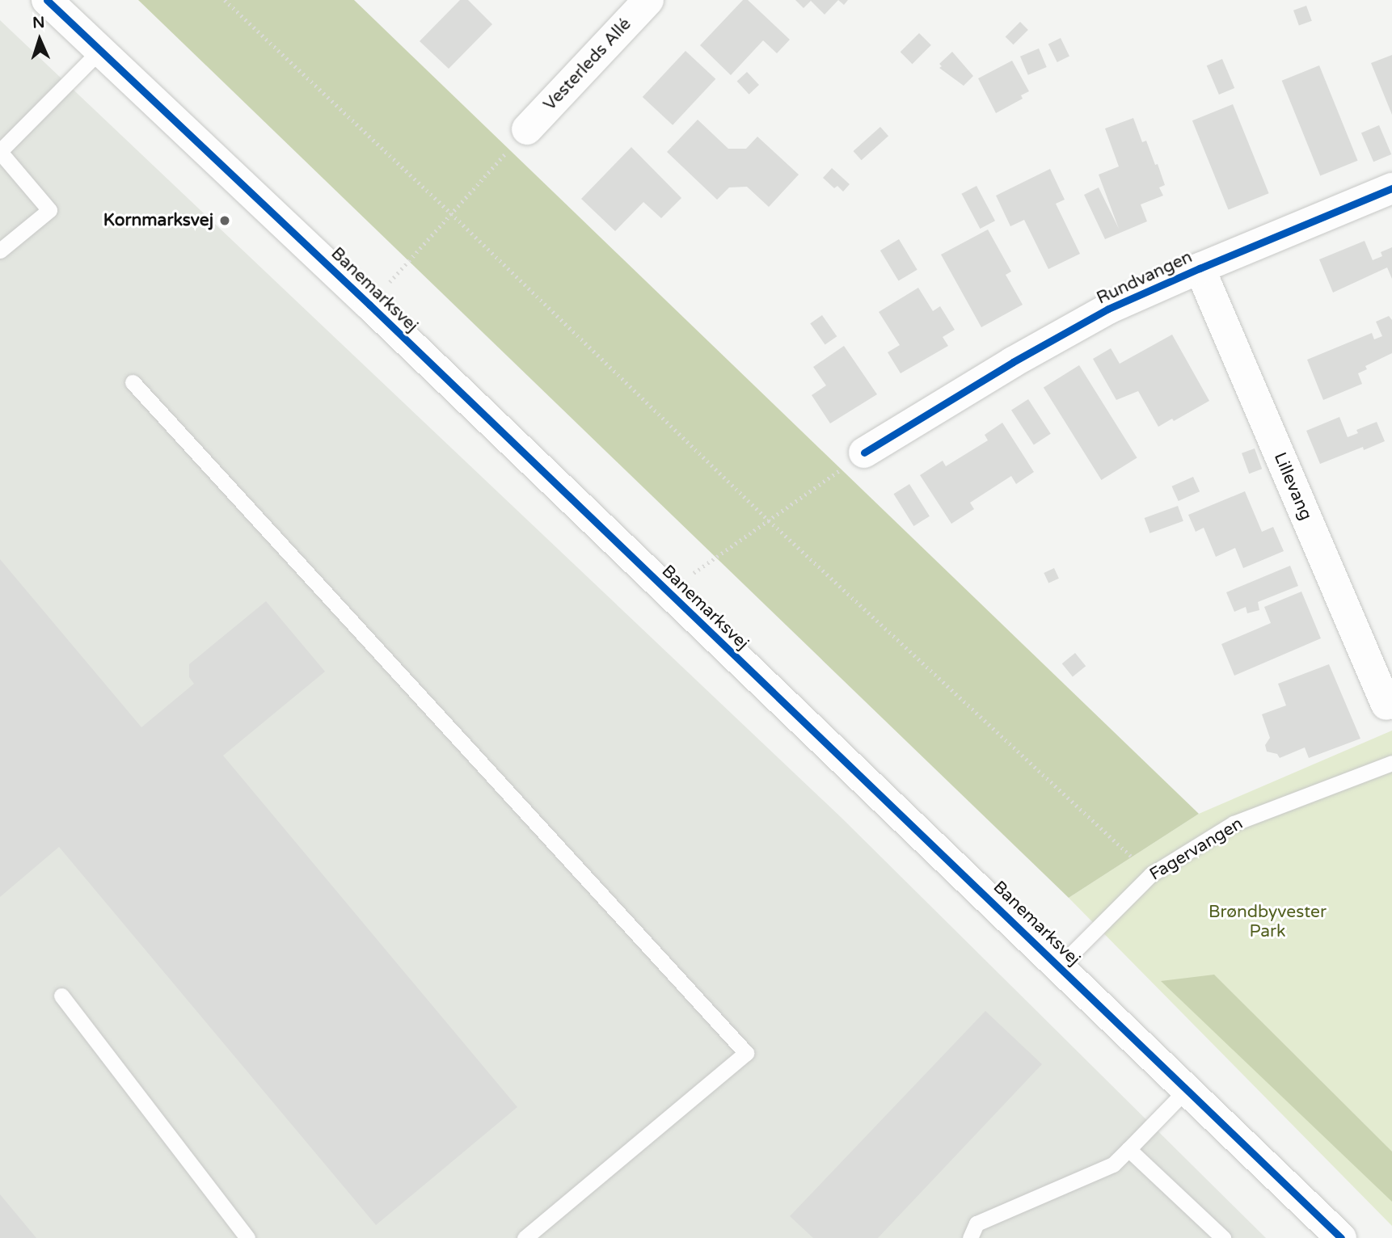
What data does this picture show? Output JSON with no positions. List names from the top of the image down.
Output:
{
  "streets": {
    "street": [
      "Vesterleds Allé",
      "Rundvangen",
      "Banemarksvej",
      "Lillevang"
    ],
    "lane": ["Fagervangen"]
  },
  "crossings": [
    ["Rundvangen", "Lillevang"],
    ["Banemarksvej", "Fagervangen"]
  ],
  "parks": ["Brøndbyvester Park"],
  "places": ["Kornmarksvej"],
  "north": "top"
}
